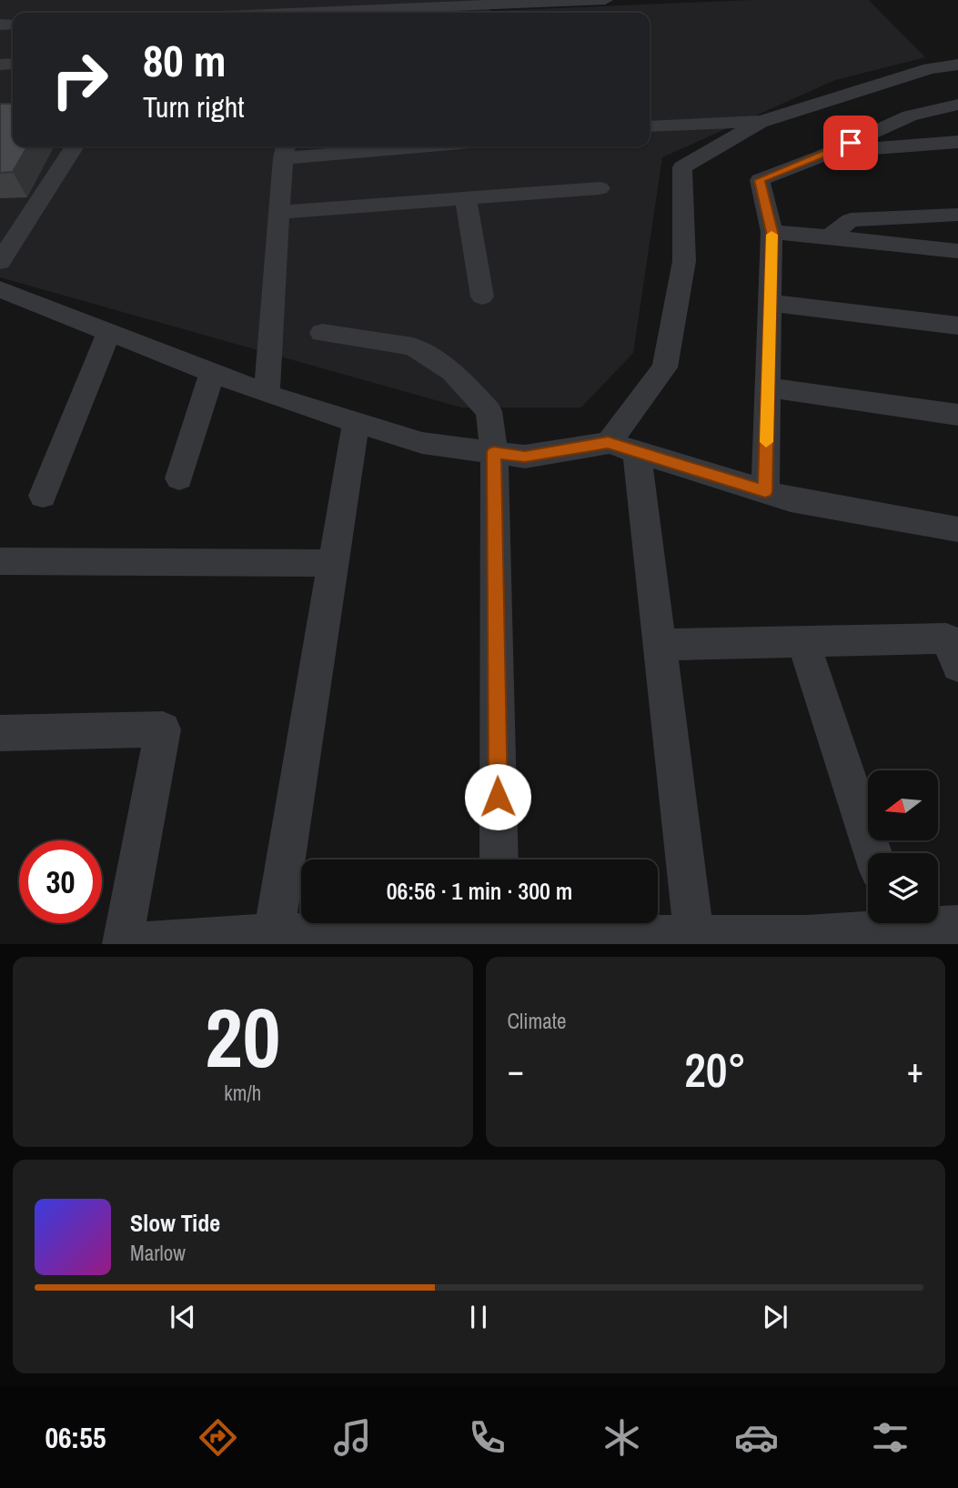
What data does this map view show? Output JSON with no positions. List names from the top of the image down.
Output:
{
  "north": "left",
  "page": {
    "turn": ["80 m", "Turn right"],
    "limit": "30",
    "trip": "06:56 · 1 min · 300 m",
    "tile": [
      ["20", "km/h"],
      "Climate"
    ],
    "heat": ["−", "20°", "+"],
    "song": ["Slow Tide", "Marlow"],
    "tabs": "06:55"
  }
}
